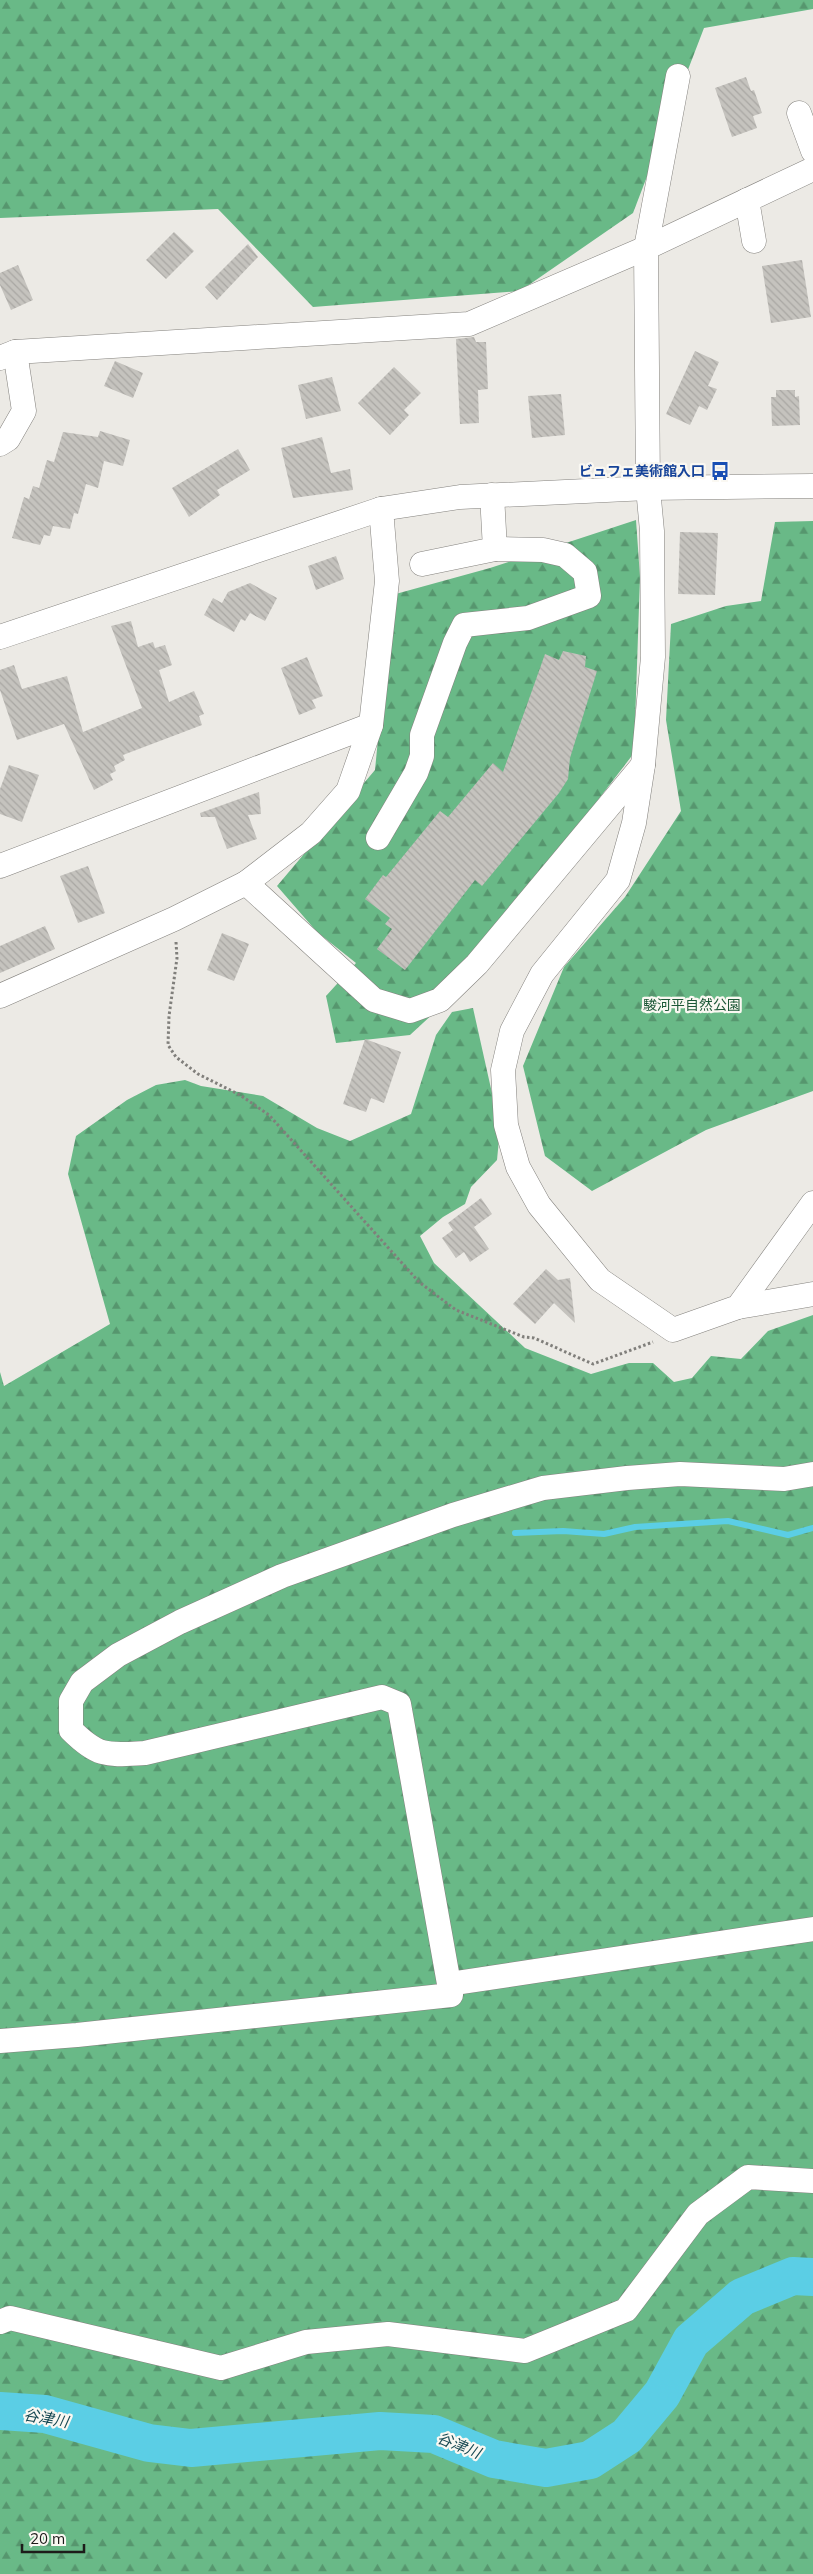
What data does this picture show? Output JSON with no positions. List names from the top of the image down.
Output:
{
  "water": ["谷津川"],
  "parks": ["駿河平自然公園"],
  "places": {
    "bus stop": ["ビュフェ美術館入口"]
  },
  "scale_bar": "20 m"
}
